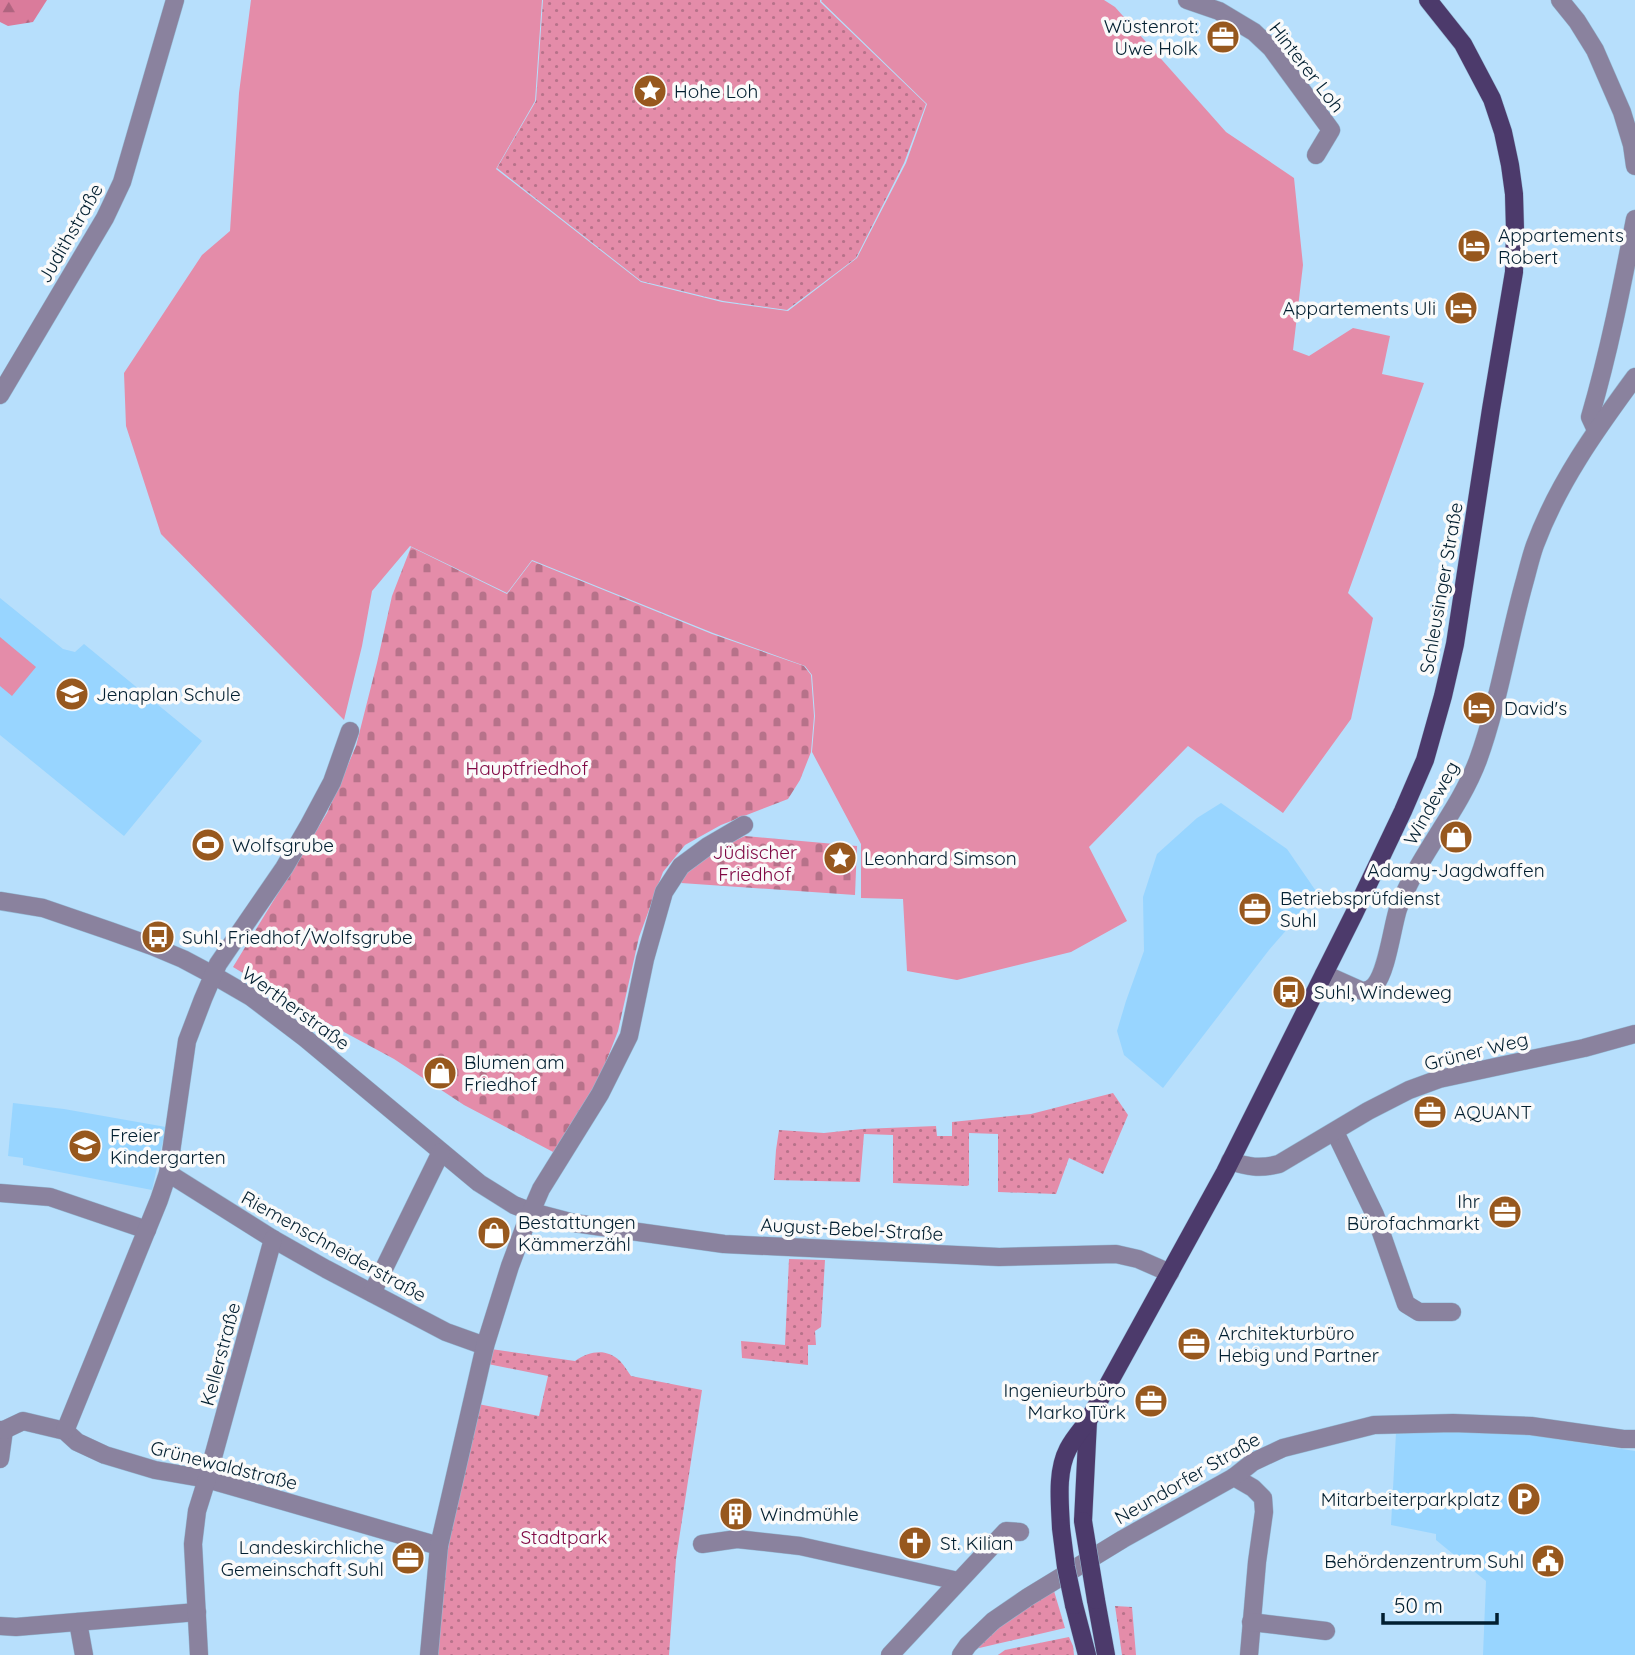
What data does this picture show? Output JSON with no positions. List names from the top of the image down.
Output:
{
  "streets": {
    "main road": ["Schleusinger Straße"],
    "street": [
      "Hinterer Loh",
      "Judithstraße",
      "Windeweg",
      "Wertherstraße",
      "Grüner Weg",
      "August-Bebel-Straße",
      "Riemenschneiderstraße",
      "Kellerstraße",
      "Grünewaldstraße",
      "Neundorfer Straße"
    ]
  },
  "crossings": [
    ["Schleusinger Straße", "Windeweg"],
    ["Schleusinger Straße", "Grüner Weg"],
    ["Schleusinger Straße", "August-Bebel-Straße"],
    ["Wertherstraße", "August-Bebel-Straße"],
    ["Riemenschneiderstraße", "Kellerstraße"],
    ["Kellerstraße", "Grünewaldstraße"]
  ],
  "parks": ["Hauptfriedhof", "Jüdischer Friedhof", "Stadtpark"],
  "places": {
    "office": [
      "Wüstenrot: Uwe Holk",
      "Betriebsprüfdienst Suhl",
      "AQUANT",
      "Ihr Bürofachmarkt",
      "Architekturbüro Hebig und Partner",
      "Ingenieurbüro Marko Türk",
      "Landeskirchliche Gemeinschaft Suhl"
    ],
    "place": ["Hohe Loh", "Leonhard Simson"],
    "hotel": ["Appartements Robert", "Appartements Uli", "David's"],
    "school or university": ["Jenaplan Schule", "Freier Kindergarten"],
    "shop": ["Adamy-Jagdwaffen", "Blumen am Friedhof", "Bestattungen Kämmerzähl"],
    "sports": ["Wolfsgrube"],
    "bus stop": ["Suhl, Friedhof/Wolfsgrube", "Suhl, Windeweg"],
    "parking": ["Mitarbeiterparkplatz"],
    "building": ["Windmühle"],
    "church": ["St. Kilian"],
    "public building": ["Behördenzentrum Suhl"]
  },
  "scale_bar": "50 m"
}
